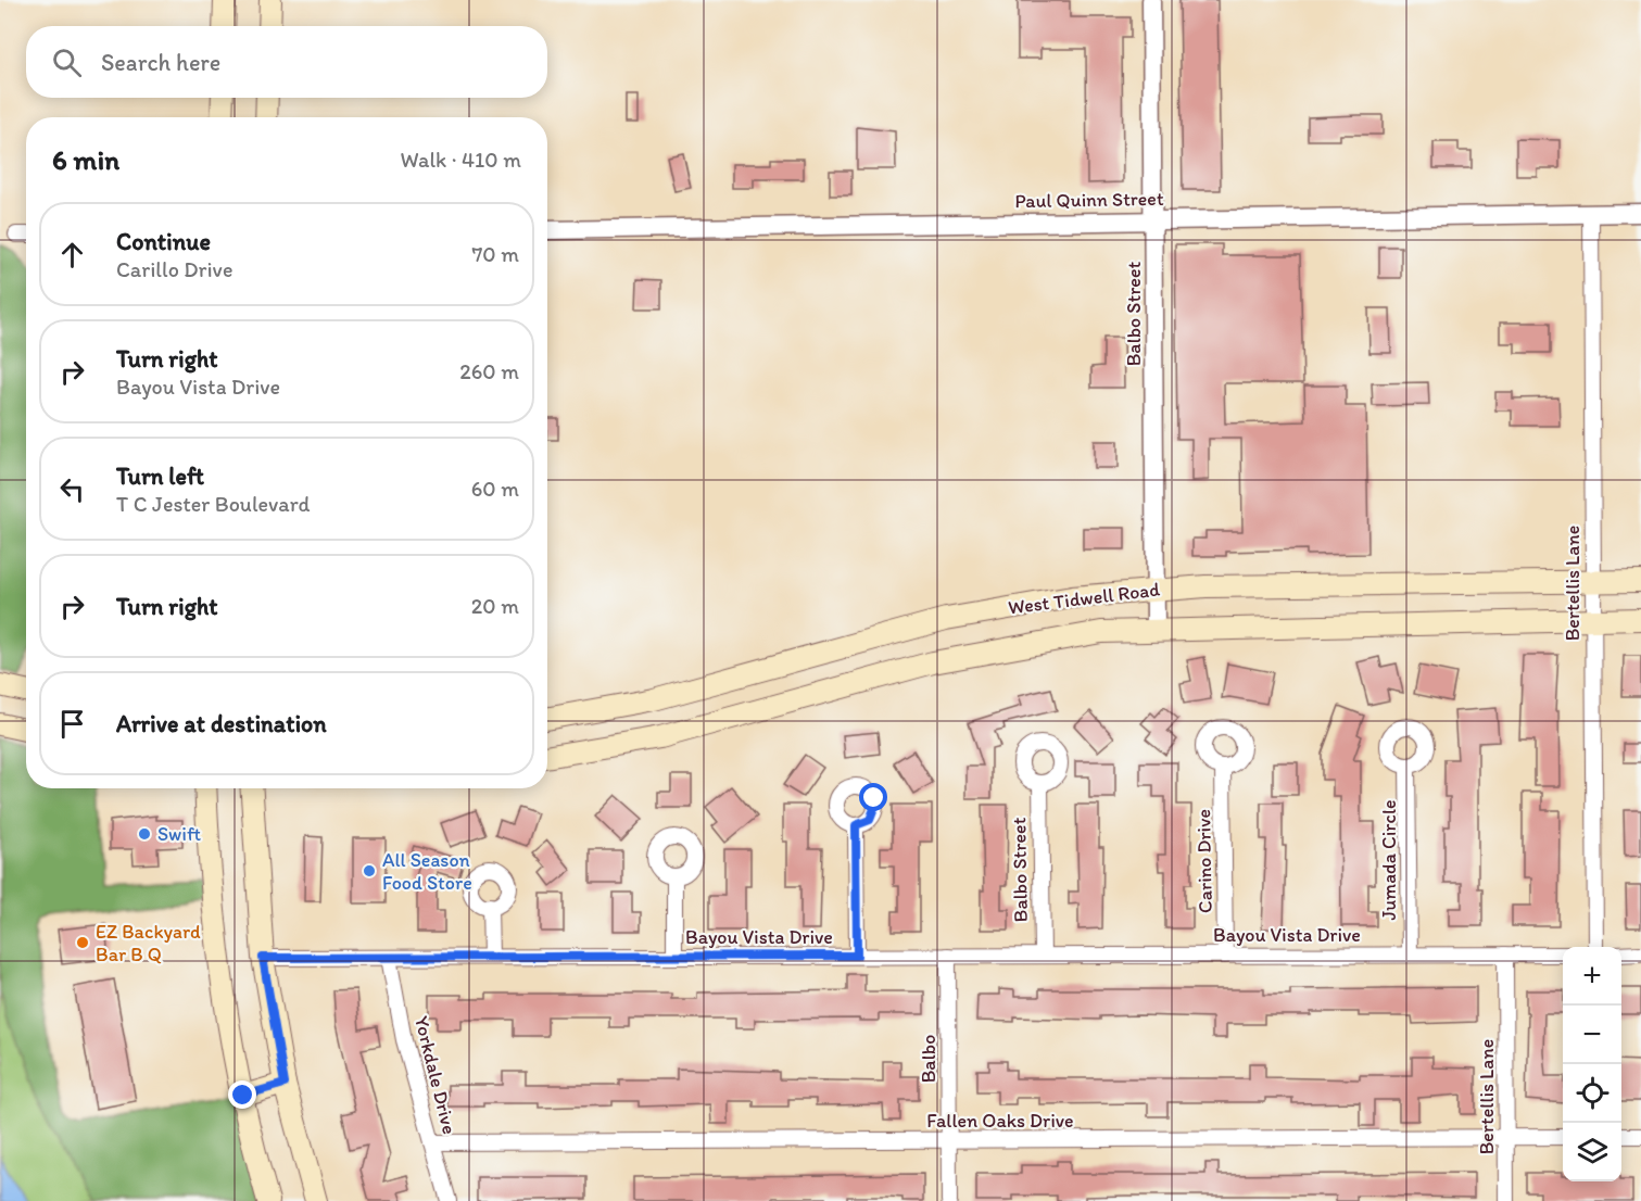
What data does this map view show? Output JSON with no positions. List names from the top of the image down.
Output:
{
  "streets": {
    "main road": ["West Tidwell Road"],
    "street": [
      "Paul Quinn Street",
      "Balbo Street",
      "Bertellis Lane",
      "Jumada Circle",
      "Carino Drive",
      "Bayou Vista Drive",
      "Balbo",
      "Yorkdale Drive",
      "Fallen Oaks Drive"
    ]
  },
  "crossings": [
    ["Paul Quinn Street", "Balbo Street"],
    ["Paul Quinn Street", "Bertellis Lane"],
    ["Balbo Street", "West Tidwell Road"],
    ["Balbo Street", "Bayou Vista Drive"],
    ["Bertellis Lane", "West Tidwell Road"],
    ["Bertellis Lane", "Bayou Vista Drive"],
    ["Bertellis Lane", "Fallen Oaks Drive"],
    ["Jumada Circle", "Bayou Vista Drive"],
    ["Carino Drive", "Bayou Vista Drive"],
    ["Bayou Vista Drive", "Balbo"],
    ["Bayou Vista Drive", "Yorkdale Drive"],
    ["Balbo", "Fallen Oaks Drive"],
    ["Yorkdale Drive", "Fallen Oaks Drive"]
  ],
  "places": ["Swift", "All Season Food Store", "EZ Backyard Bar B Q"],
  "page": {
    "search": "Search here",
    "heading": ["6 min", "Walk · 410 m"],
    "list": [
      ["Continue", "Carillo Drive", "70 m"],
      ["Turn right", "Bayou Vista Drive", "260 m"],
      ["Turn left", "T C Jester Boulevard", "60 m"],
      ["Turn right", "20 m"],
      "Arrive at destination"
    ],
    "map_buttons": ["+", "−"]
  }
}
